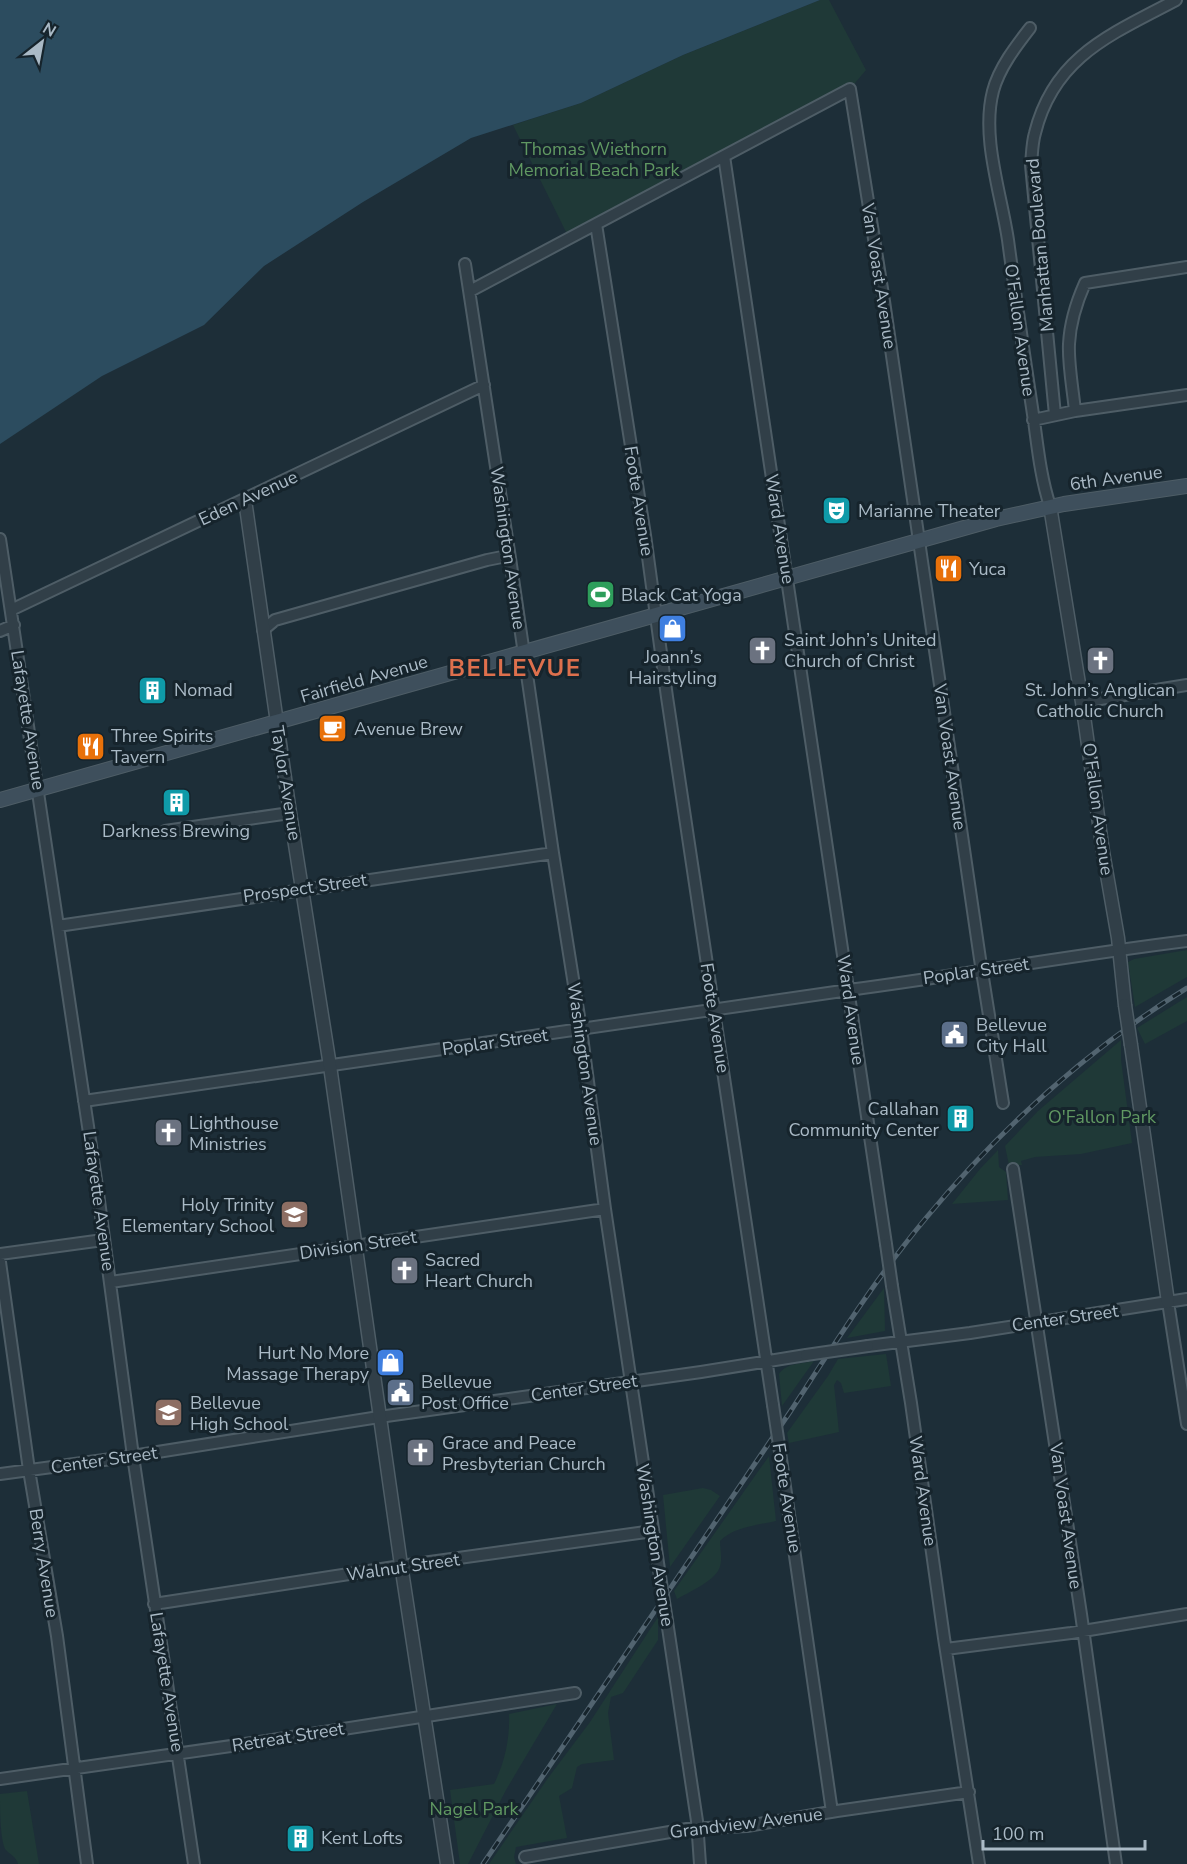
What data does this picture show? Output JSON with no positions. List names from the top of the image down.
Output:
{
  "streets": {
    "main road": ["6th Avenue", "Fairfield Avenue"],
    "street": [
      "Manhattan Boulevard",
      "Van Voast Avenue",
      "O’Fallon Avenue",
      "Eden Avenue",
      "Foote Avenue",
      "Ward Avenue",
      "Washington Avenue",
      "Lafayette Avenue",
      "Taylor Avenue",
      "Prospect Street",
      "Poplar Street",
      "Division Street",
      "Center Street",
      "Berry Avenue",
      "Walnut Street",
      "Retreat Street",
      "Grandview Avenue"
    ]
  },
  "crossings": [
    ["Van Voast Avenue", "Ward Avenue"],
    ["Van Voast Avenue", "Fairfield Avenue"],
    ["Van Voast Avenue", "Poplar Street"],
    ["Van Voast Avenue", "Center Street"],
    ["O’Fallon Avenue", "6th Avenue"],
    ["O’Fallon Avenue", "Fairfield Avenue"],
    ["O’Fallon Avenue", "Poplar Street"],
    ["O’Fallon Avenue", "Center Street"],
    ["6th Avenue", "Fairfield Avenue"],
    ["Eden Avenue", "Washington Avenue"],
    ["Eden Avenue", "Lafayette Avenue"],
    ["Eden Avenue", "Taylor Avenue"],
    ["Foote Avenue", "Fairfield Avenue"],
    ["Foote Avenue", "Poplar Street"],
    ["Foote Avenue", "Center Street"],
    ["Foote Avenue", "Grandview Avenue"],
    ["Ward Avenue", "Fairfield Avenue"],
    ["Ward Avenue", "Poplar Street"],
    ["Ward Avenue", "Center Street"],
    ["Ward Avenue", "Grandview Avenue"],
    ["Washington Avenue", "Fairfield Avenue"],
    ["Washington Avenue", "Prospect Street"],
    ["Washington Avenue", "Poplar Street"],
    ["Washington Avenue", "Division Street"],
    ["Washington Avenue", "Center Street"],
    ["Washington Avenue", "Walnut Street"],
    ["Washington Avenue", "Grandview Avenue"],
    ["Fairfield Avenue", "Lafayette Avenue"],
    ["Fairfield Avenue", "Taylor Avenue"],
    ["Lafayette Avenue", "Prospect Street"],
    ["Lafayette Avenue", "Poplar Street"],
    ["Lafayette Avenue", "Division Street"],
    ["Lafayette Avenue", "Center Street"],
    ["Lafayette Avenue", "Walnut Street"],
    ["Lafayette Avenue", "Retreat Street"],
    ["Taylor Avenue", "Prospect Street"],
    ["Taylor Avenue", "Poplar Street"],
    ["Taylor Avenue", "Division Street"],
    ["Taylor Avenue", "Center Street"],
    ["Taylor Avenue", "Walnut Street"],
    ["Taylor Avenue", "Retreat Street"],
    ["Center Street", "Berry Avenue"],
    ["Berry Avenue", "Retreat Street"]
  ],
  "districts": ["BELLEVUE"],
  "parks": ["Thomas Wiethorn Memorial Beach Park", "O'Fallon Park", "Nagel Park"],
  "places": {
    "theatre": ["Marianne Theater"],
    "restaurant": ["Yuca", "Three Spirits Tavern"],
    "sports": ["Black Cat Yoga"],
    "shop": ["Joann’s Hairstyling", "Hurt No More Massage Therapy"],
    "church": [
      "Saint John’s United Church of Christ",
      "St. John’s Anglican Catholic Church",
      "Lighthouse Ministries",
      "Sacred Heart Church",
      "Grace and Peace Presbyterian Church"
    ],
    "building": [
      "Nomad",
      "Darkness Brewing",
      "Callahan Community Center",
      "Kent Lofts"
    ],
    "cafe": ["Avenue Brew"],
    "public building": ["Bellevue City Hall", "Bellevue Post Office"],
    "school or university": ["Holy Trinity Elementary School", "Bellevue High School"]
  },
  "scale_bar": "100 m",
  "north": "top right"
}
